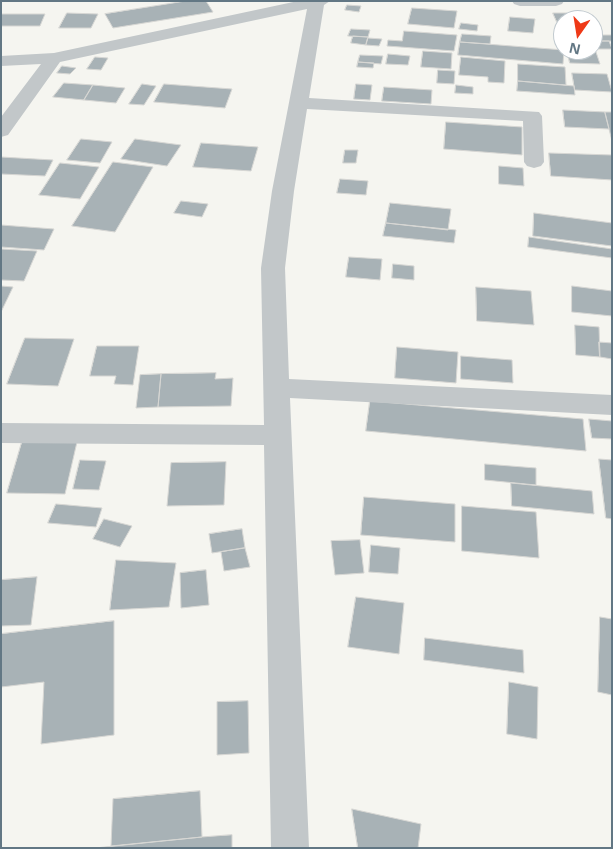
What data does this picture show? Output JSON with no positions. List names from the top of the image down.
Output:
{
  "north": "bottom"
}
